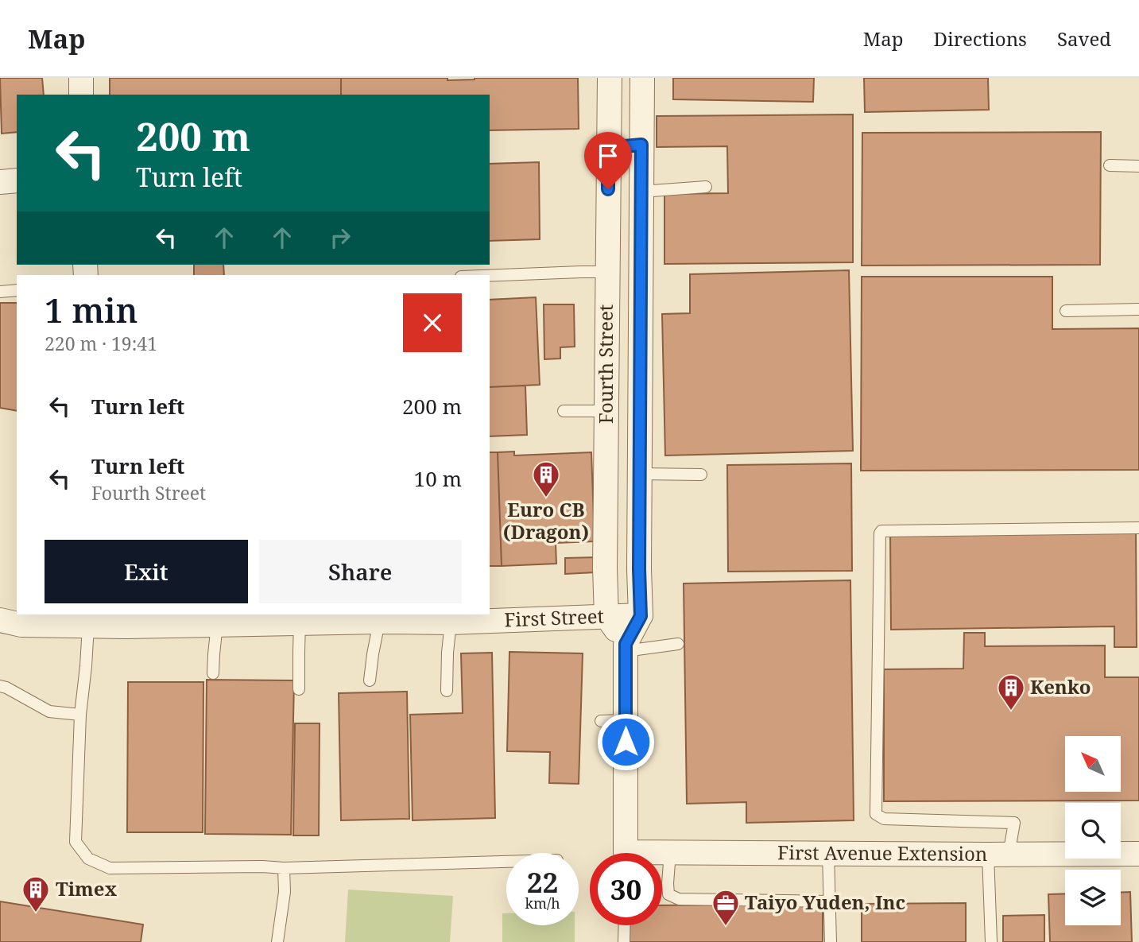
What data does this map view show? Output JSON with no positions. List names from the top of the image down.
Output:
{
  "streets": {
    "street": ["Fourth Street", "First Street", "First Avenue Extension"]
  },
  "crossings": [
    ["Fourth Street", "First Street"]
  ],
  "places": {
    "building": ["Euro CB (Dragon)", "Kenko", "Timex"],
    "office": ["Taiyo Yuden, Inc"]
  },
  "north": "top left",
  "page": {
    "header": "Map",
    "nav": ["Map", "Directions", "Saved"],
    "turn": ["200 m", "Turn left"],
    "heading": ["1 min", "220 m · 19:41"],
    "list": [
      {
        "name": "Turn left",
        "value": "200 m"
      },
      {
        "name": "Turn left",
        "note": "Fourth Street",
        "value": "10 m"
      }
    ],
    "buttons": ["Exit", "Share"],
    "speed": "22 km/h",
    "limit": "30"
  }
}
